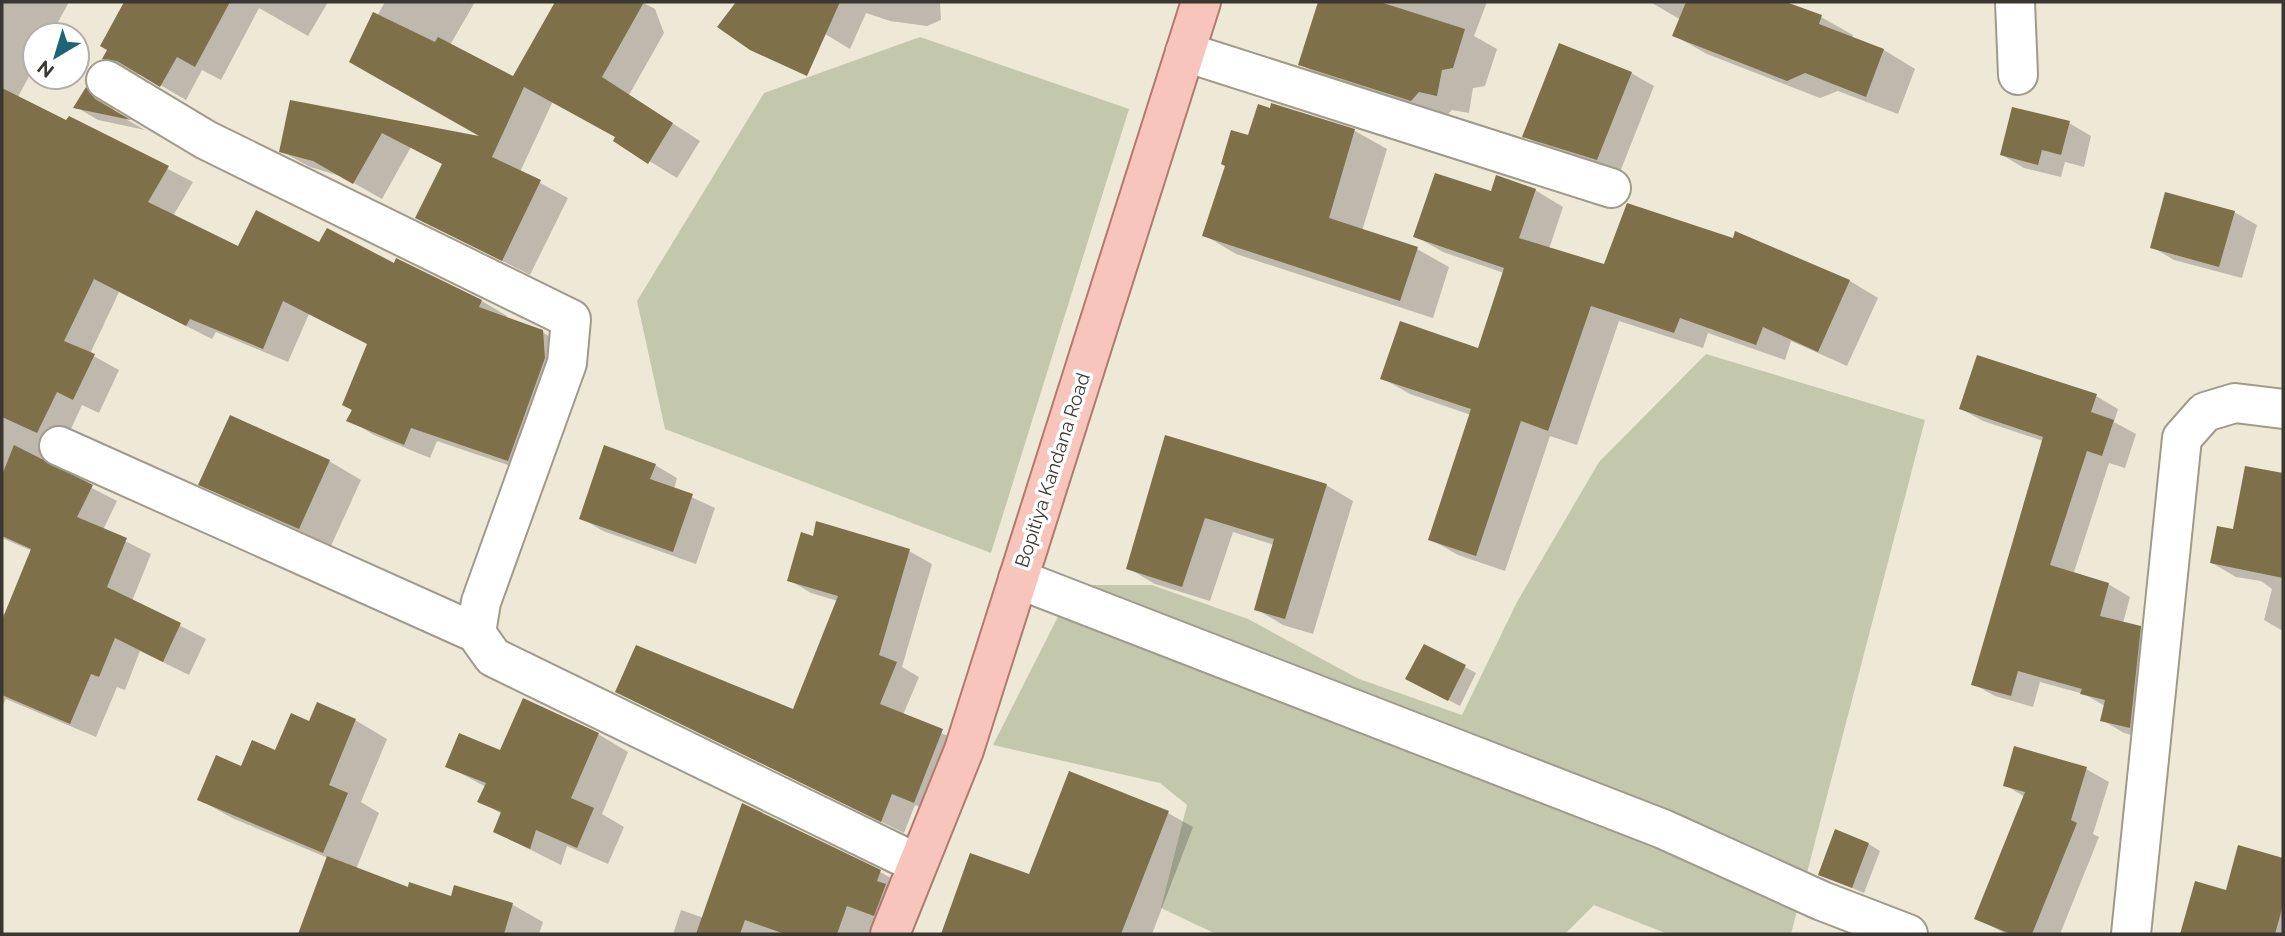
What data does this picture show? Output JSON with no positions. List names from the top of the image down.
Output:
{
  "streets": {
    "main road": ["Bopitiya Kandana Road"]
  },
  "north": "bottom left"
}
